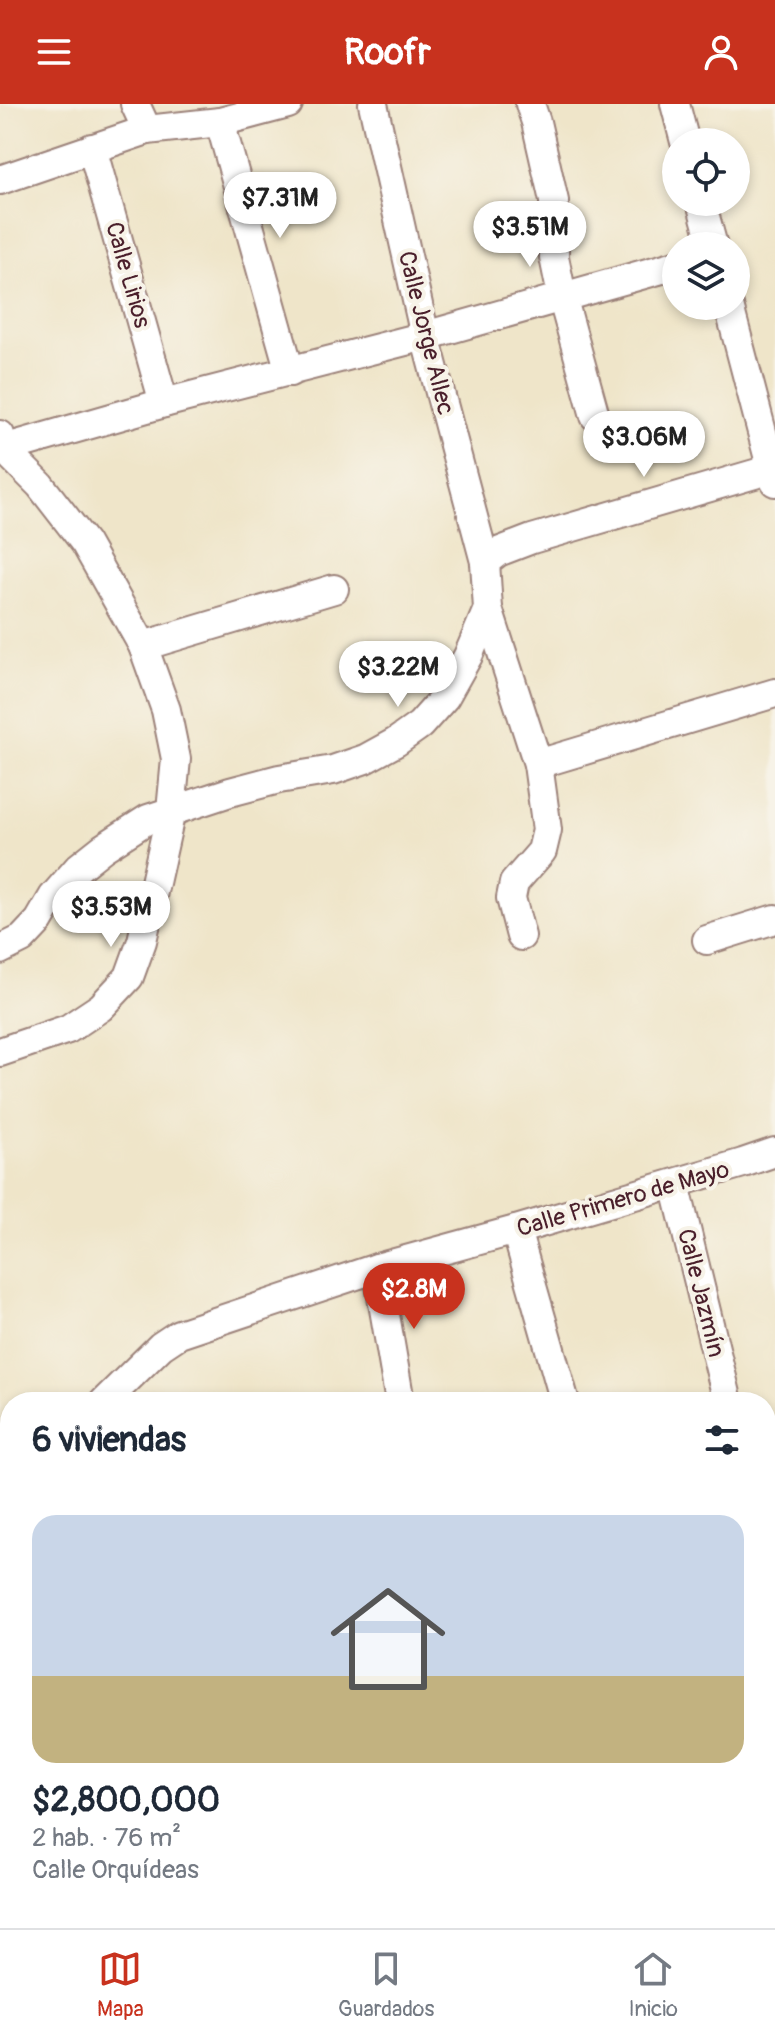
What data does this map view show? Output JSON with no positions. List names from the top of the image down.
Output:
{
  "streets": {
    "street": [
      "Calle Lirios",
      "Calle Jorge Allec",
      "Calle Primero de Mayo",
      "Calle Jazmín"
    ]
  },
  "crossings": [
    ["Calle Primero de Mayo", "Calle Jazmín"]
  ],
  "page": {
    "header": "Roofr",
    "price": [
      "$7.31M",
      "$3.51M",
      "$3.06M",
      "$3.22M",
      "$3.53M",
      "$2.8M"
    ],
    "heading": "6 viviendas",
    "list": [
      {
        "name": "$2,800,000",
        "note": "2 hab. · 76 m² · Calle Orquídeas"
      }
    ],
    "tabs": ["Mapa", "Guardados", "Inicio"]
  }
}
